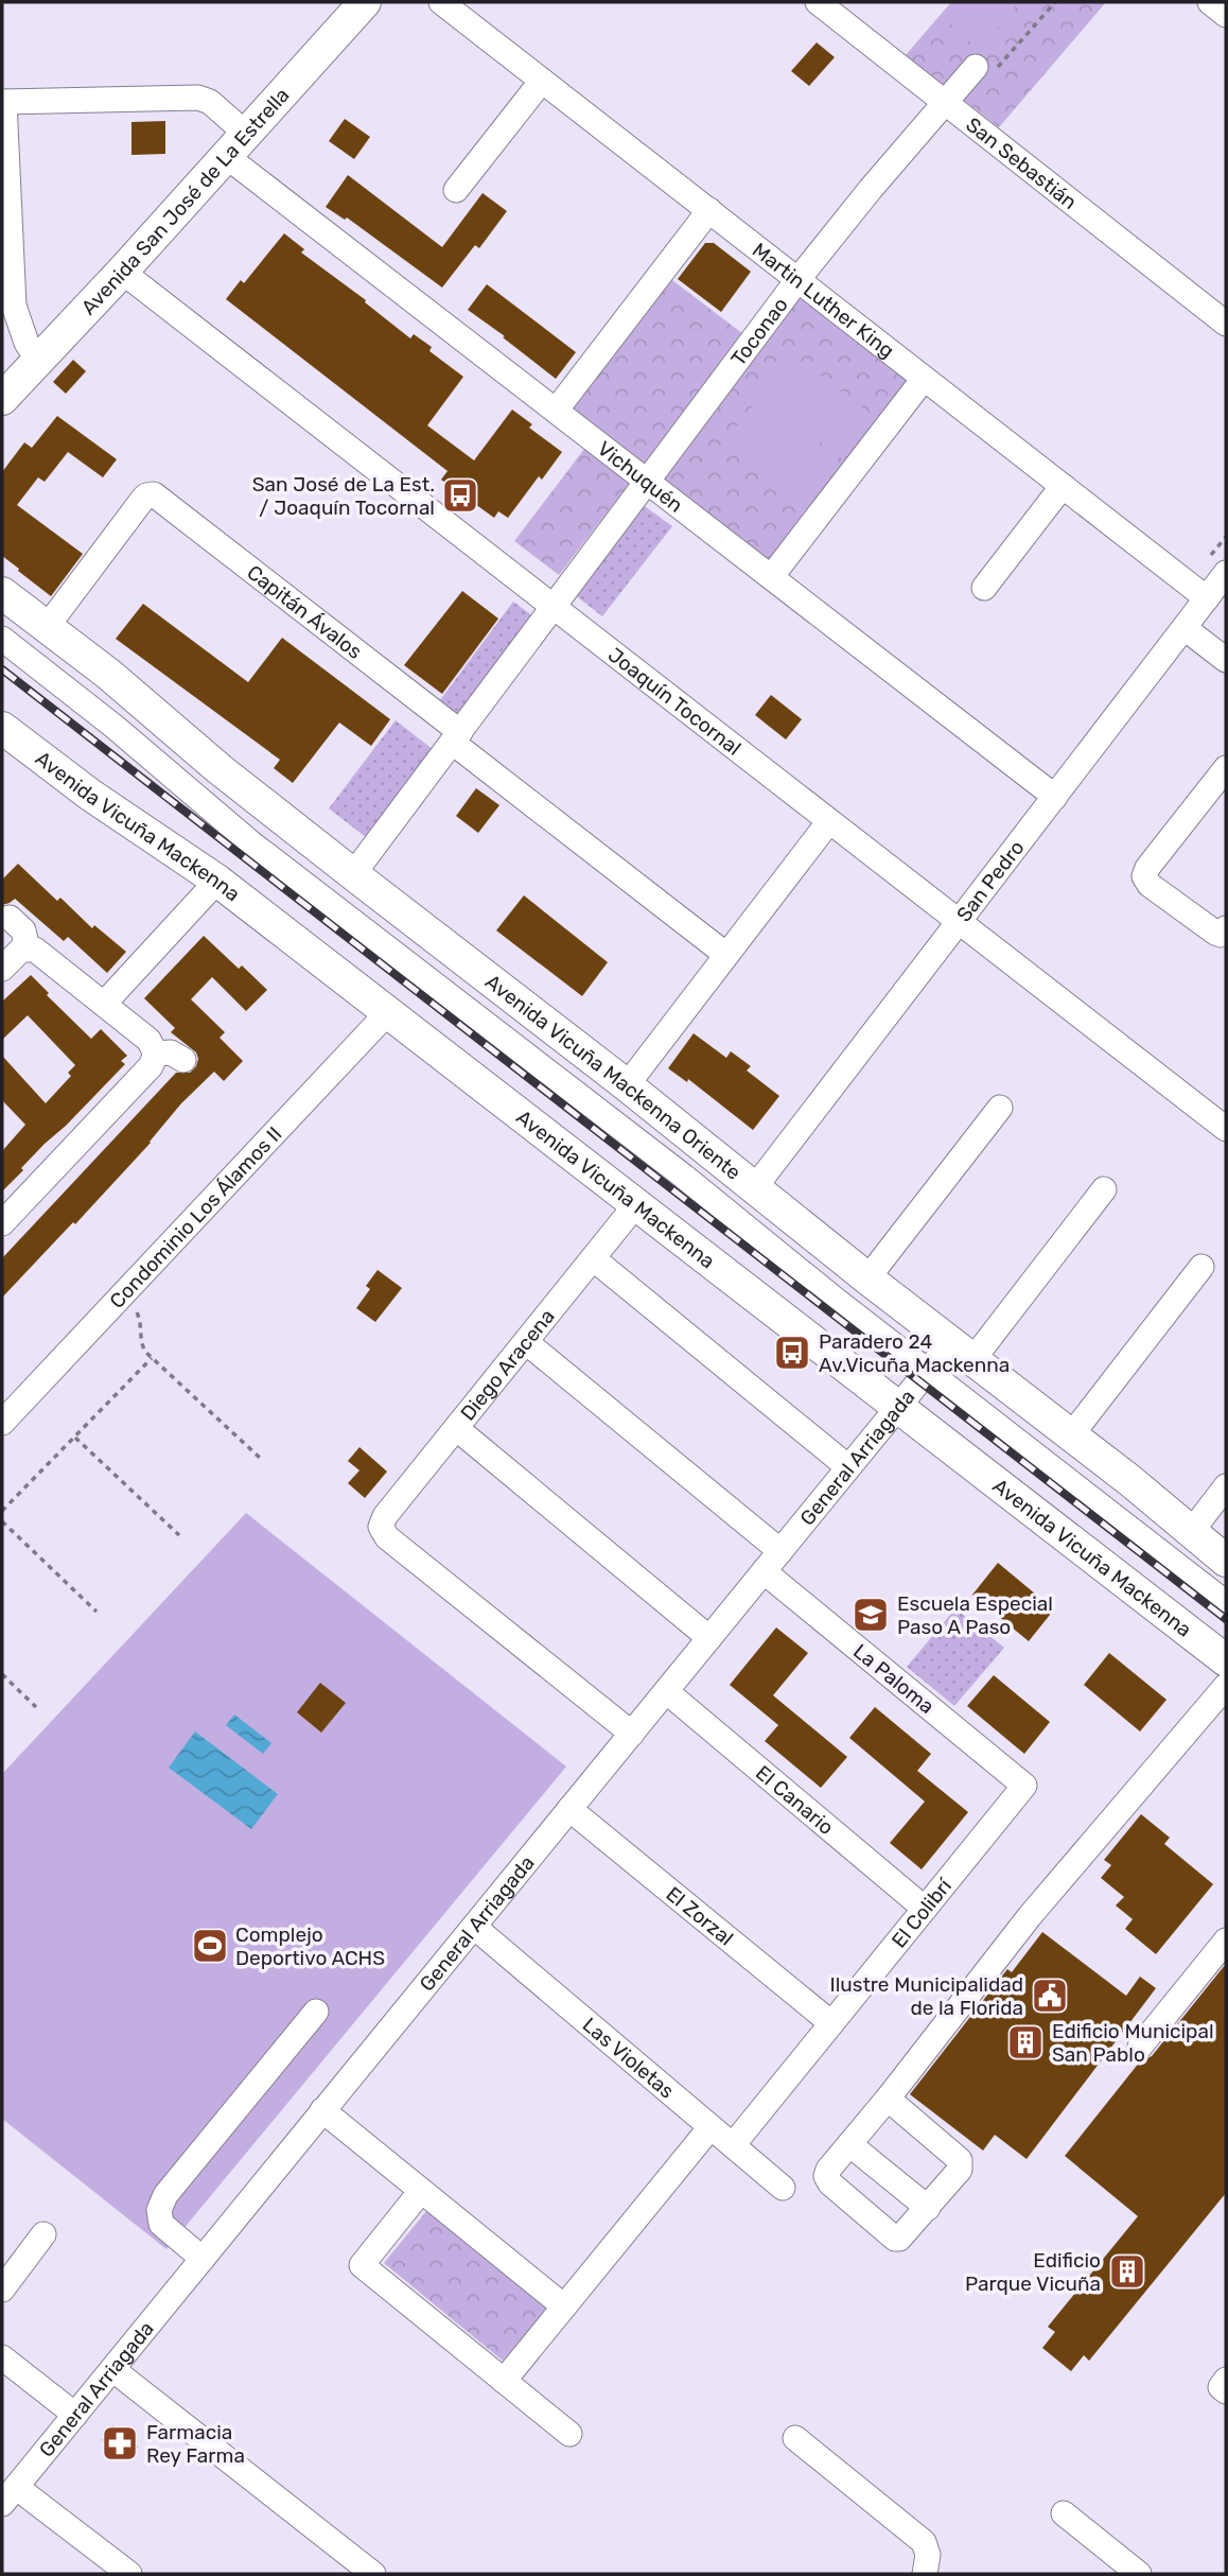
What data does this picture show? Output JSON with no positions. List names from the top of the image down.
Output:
{
  "streets": {
    "main road": ["Avenida San José de La Estrella", "Avenida Vicuña Mackenna", "Avenida Vicuña Mackenna Oriente"],
    "street": [
      "San Sebastián",
      "Martin Luther King",
      "Toconao",
      "Vichuquén",
      "Capitán Ávalos",
      "Joaquín Tocornal",
      "San Pedro",
      "Condominio Los Álamos II",
      "Diego Aracena",
      "General Arriagada",
      "La Paloma",
      "El Canario",
      "El Colibrí",
      "El Zorzal",
      "Las Violetas"
    ]
  },
  "crossings": [
    ["San Sebastián", "Toconao"],
    ["Avenida San José de La Estrella", "Vichuquén"],
    ["Avenida San José de La Estrella", "Joaquín Tocornal"],
    ["Martin Luther King", "Toconao"],
    ["Martin Luther King", "San Pedro"],
    ["Toconao", "Vichuquén"],
    ["Toconao", "Capitán Ávalos"],
    ["Toconao", "Joaquín Tocornal"],
    ["Toconao", "Avenida Vicuña Mackenna Oriente"],
    ["Vichuquén", "San Pedro"],
    ["Capitán Ávalos", "Avenida Vicuña Mackenna Oriente"],
    ["Joaquín Tocornal", "San Pedro"],
    ["Avenida Vicuña Mackenna", "Condominio Los Álamos II"],
    ["Avenida Vicuña Mackenna", "Diego Aracena"],
    ["Avenida Vicuña Mackenna", "General Arriagada"],
    ["San Pedro", "Avenida Vicuña Mackenna Oriente"],
    ["Avenida Vicuña Mackenna Oriente", "General Arriagada"],
    ["Diego Aracena", "General Arriagada"],
    ["General Arriagada", "La Paloma"],
    ["General Arriagada", "El Canario"],
    ["General Arriagada", "El Zorzal"],
    ["General Arriagada", "Las Violetas"],
    ["La Paloma", "El Colibrí"],
    ["El Canario", "El Colibrí"],
    ["El Colibrí", "El Zorzal"],
    ["El Colibrí", "Las Violetas"]
  ],
  "places": {
    "bus stop": ["San José de La Est. / Joaquín Tocornal", "Paradero 24 Av.Vicuña Mackenna"],
    "school or university": ["Escuela Especial Paso A Paso"],
    "sports": ["Complejo Deportivo ACHS"],
    "public building": ["Ilustre Municipalidad de la Florida"],
    "building": ["Edificio Municipal San Pablo", "Edificio Parque Vicuña"],
    "pharmacy": ["Farmacia Rey Farma"]
  }
}
